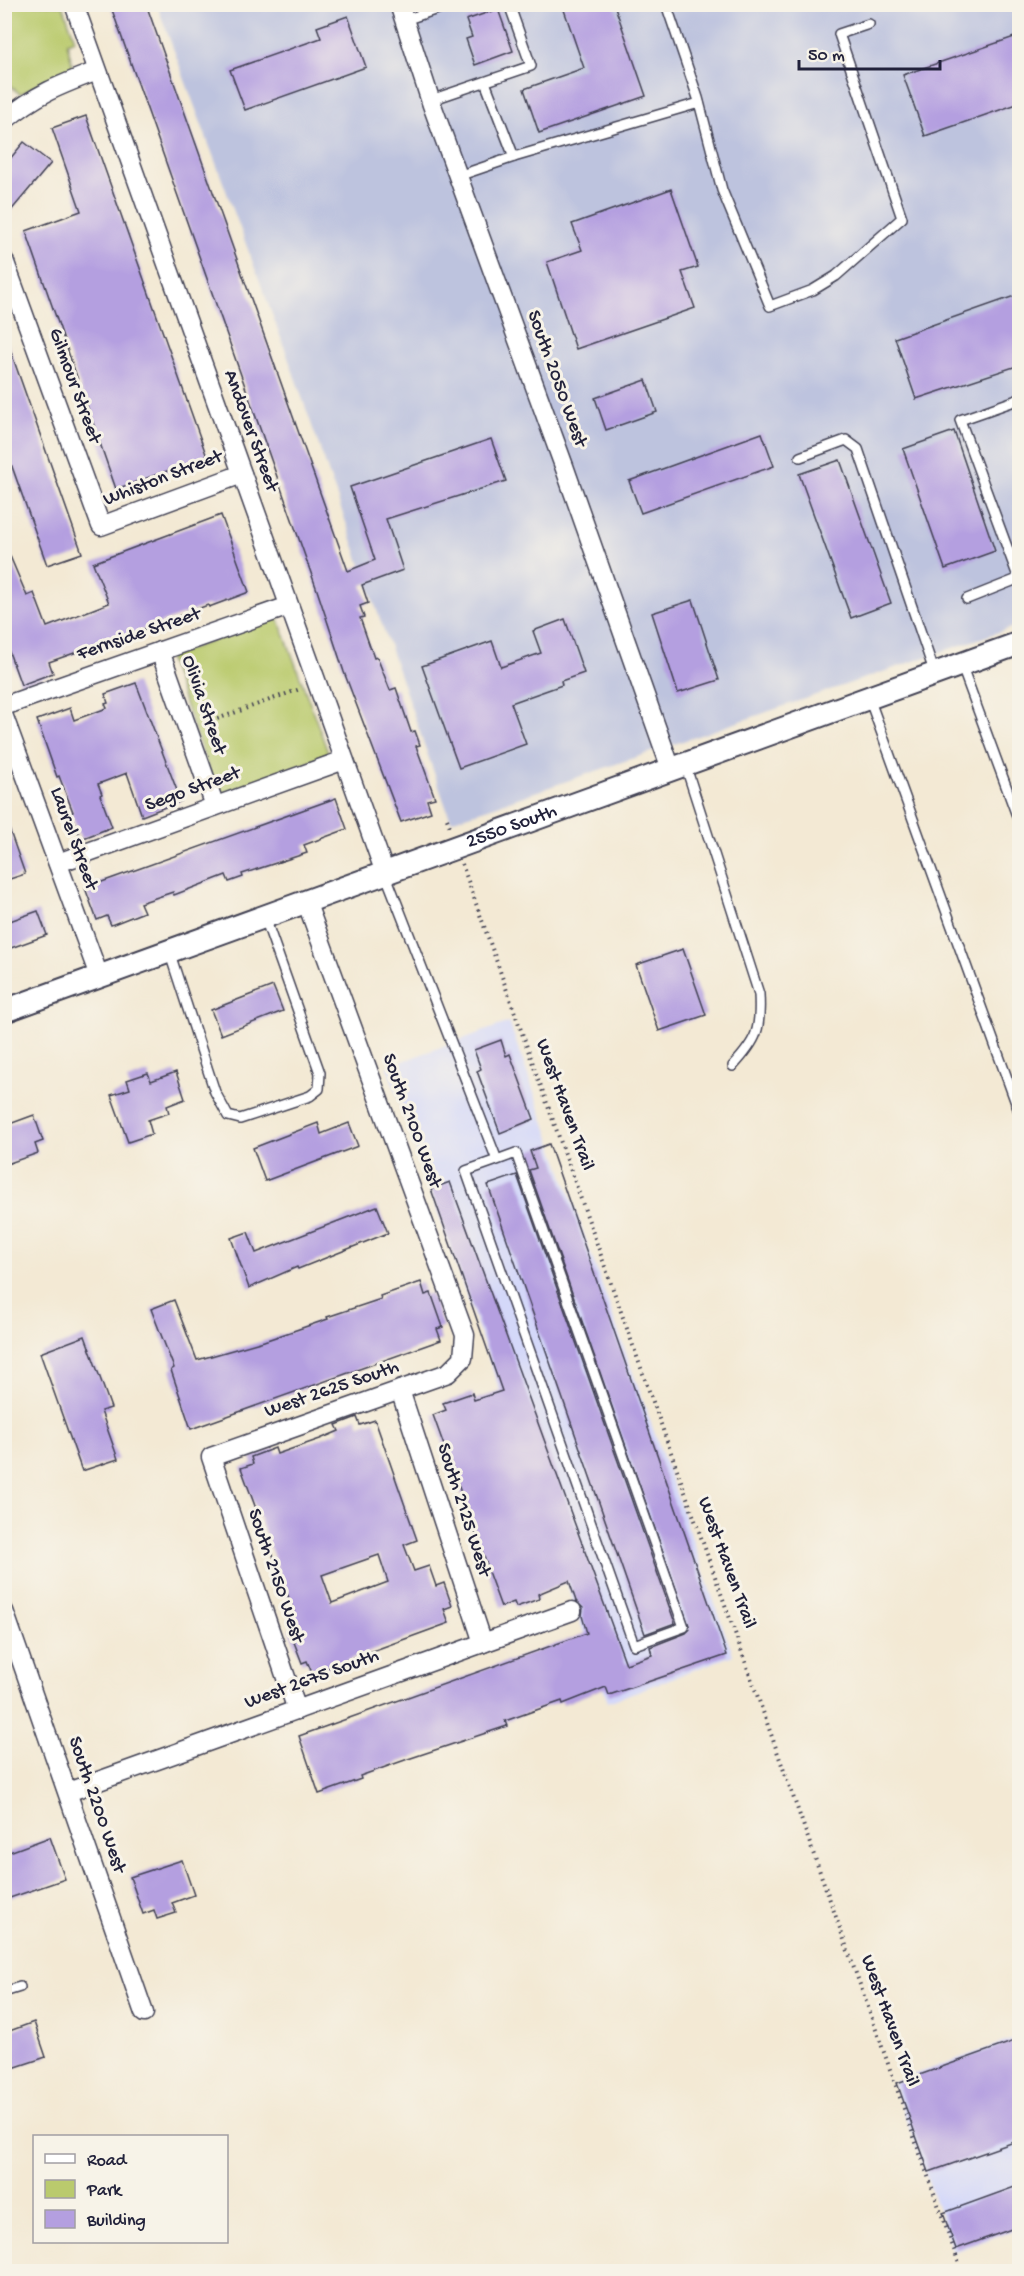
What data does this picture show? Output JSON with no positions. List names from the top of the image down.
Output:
{
  "streets": {
    "street": [
      "South 2050 West",
      "Gilmour Street",
      "Andover Street",
      "Whiston Street",
      "Fernside Street",
      "Olivia Street",
      "Sego Street",
      "2550 South",
      "Laurel Street",
      "South 2100 West",
      "West 2625 South",
      "South 2125 West",
      "South 2150 West",
      "West 2675 South",
      "South 2200 West"
    ],
    "path": ["West Haven Trail"]
  },
  "crossings": [
    ["South 2050 West", "2550 South"],
    ["Gilmour Street", "Whiston Street"],
    ["Andover Street", "Whiston Street"],
    ["Andover Street", "Fernside Street"],
    ["Andover Street", "Sego Street"],
    ["Andover Street", "2550 South"],
    ["Fernside Street", "Olivia Street"],
    ["Olivia Street", "Sego Street"],
    ["Sego Street", "Laurel Street"],
    ["2550 South", "Laurel Street"],
    ["2550 South", "South 2100 West"],
    ["South 2100 West", "West 2625 South"],
    ["West 2625 South", "South 2125 West"],
    ["West 2625 South", "South 2150 West"],
    ["South 2125 West", "West 2675 South"],
    ["South 2150 West", "West 2675 South"],
    ["West 2675 South", "South 2200 West"]
  ],
  "legend": ["Road", "Park", "Building"],
  "scale_bar": "50 m"
}
